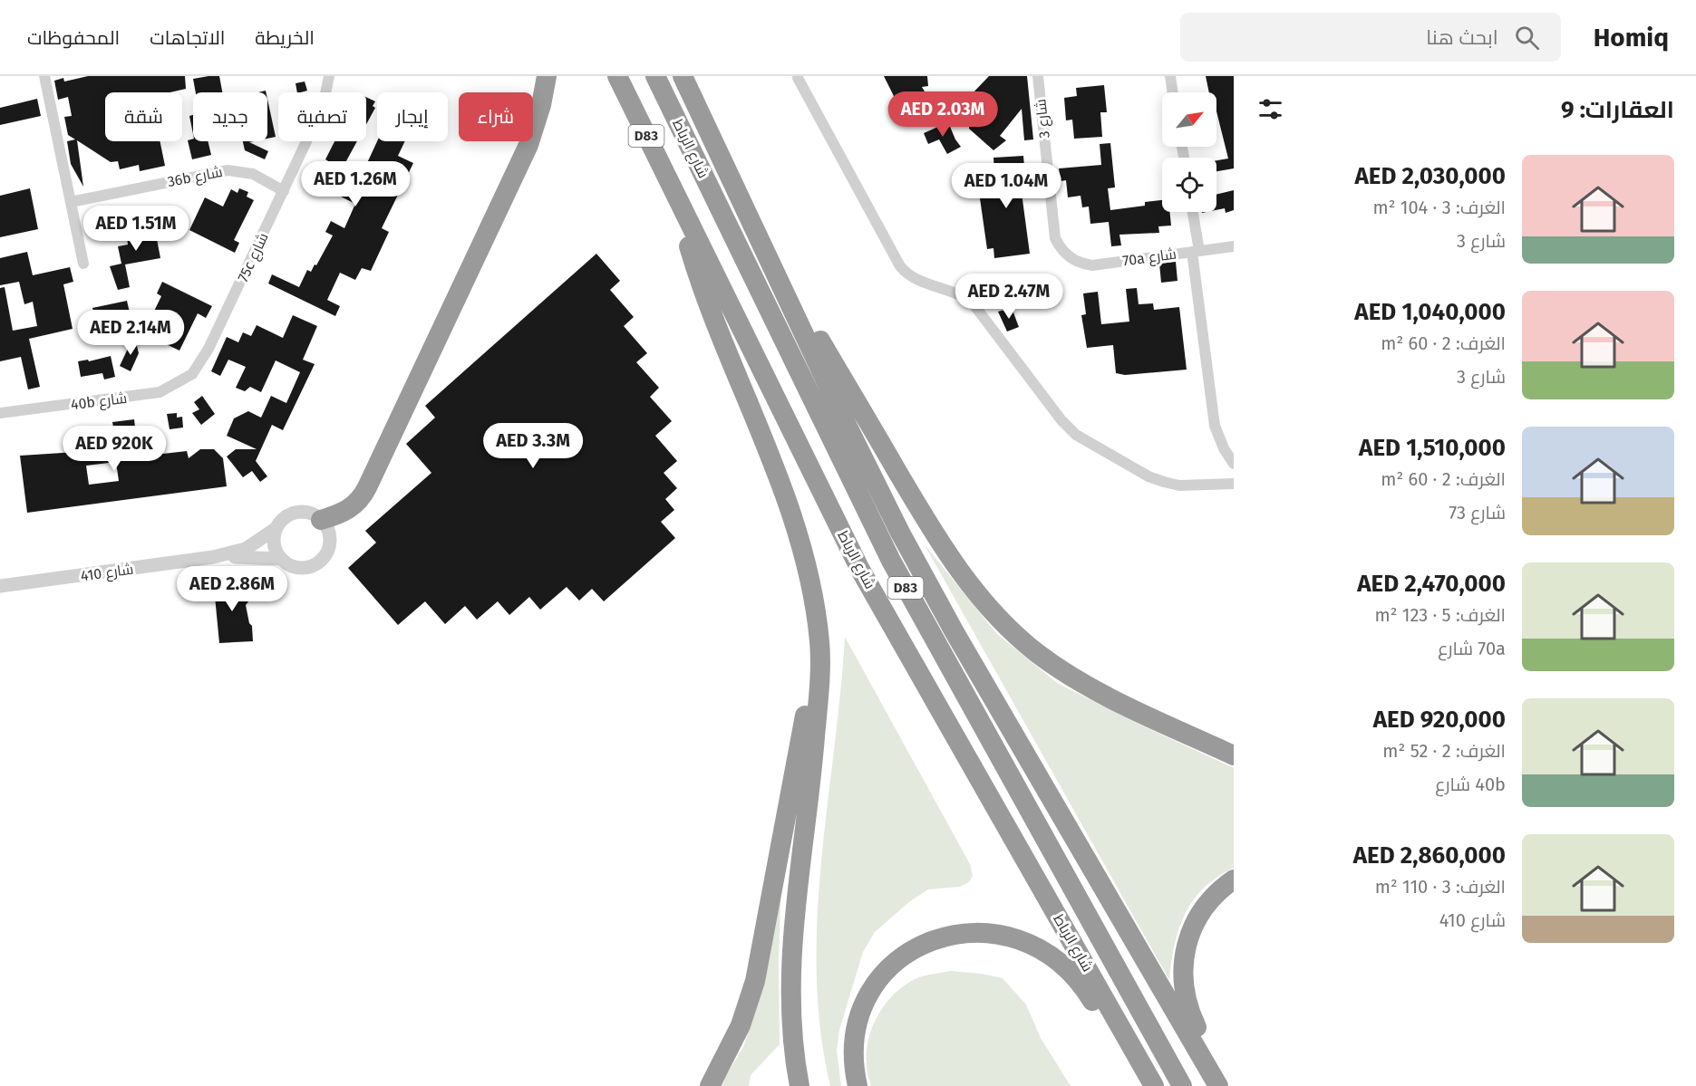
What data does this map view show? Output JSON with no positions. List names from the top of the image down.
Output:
{
  "streets": {
    "highway": ["D83", "شارع الرباط"],
    "street": [
      "شارع 3",
      "36b شارع",
      "75c شارع",
      "70a شارع",
      "40b شارع",
      "شارع 410"
    ]
  },
  "crossings": [
    ["شارع 3", "70a شارع"],
    ["36b شارع", "75c شارع"],
    ["75c شارع", "40b شارع"]
  ],
  "north": "top right",
  "page": {
    "header": "Homiq",
    "search": "ابحث هنا",
    "nav": ["الخريطة", "الاتجاهات", "المحفوظات"],
    "heading": "العقارات: 9",
    "price": [
      "AED 2.03M",
      "AED 1.26M",
      "AED 1.04M",
      "AED 1.51M",
      "AED 2.47M",
      "AED 2.14M",
      "AED 3.3M",
      "AED 920K",
      "AED 2.86M"
    ],
    "chip": [
      "شراء",
      "إيجار",
      "تصفية",
      "جديد",
      "شقة"
    ],
    "list": [
      {
        "name": "AED 2,030,000",
        "note": "الغرف: 3 · 104 m² · شارع 3"
      },
      {
        "name": "AED 1,040,000",
        "note": "الغرف: 2 · 60 m² · شارع 3"
      },
      {
        "name": "AED 1,510,000",
        "note": "الغرف: 2 · 60 m² · شارع 73"
      },
      {
        "name": "AED 2,470,000",
        "note": "الغرف: 5 · 123 m² · 70a شارع"
      },
      {
        "name": "AED 920,000",
        "note": "الغرف: 2 · 52 m² · 40b شارع"
      },
      {
        "name": "AED 2,860,000",
        "note": "الغرف: 3 · 110 m² · شارع 410"
      }
    ]
  }
}
